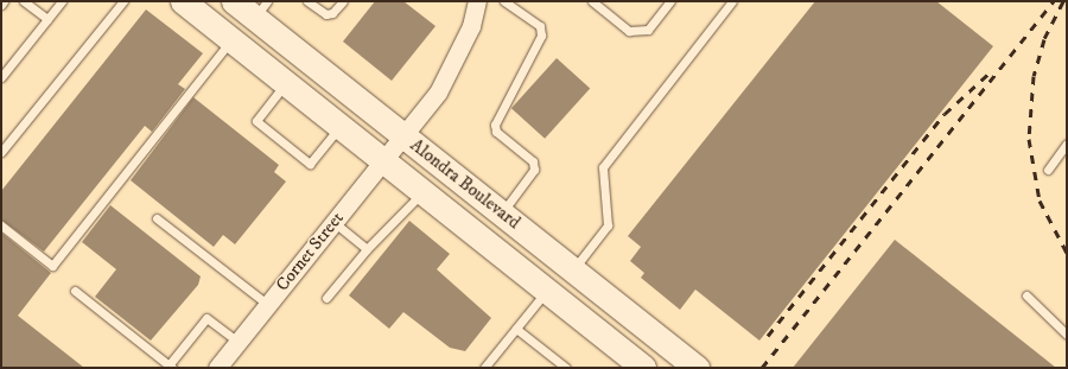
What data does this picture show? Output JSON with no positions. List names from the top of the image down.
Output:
{
  "streets": {
    "main road": ["Alondra Boulevard"],
    "street": ["Cornet Street"]
  },
  "crossings": [
    ["Alondra Boulevard", "Cornet Street"]
  ]
}
